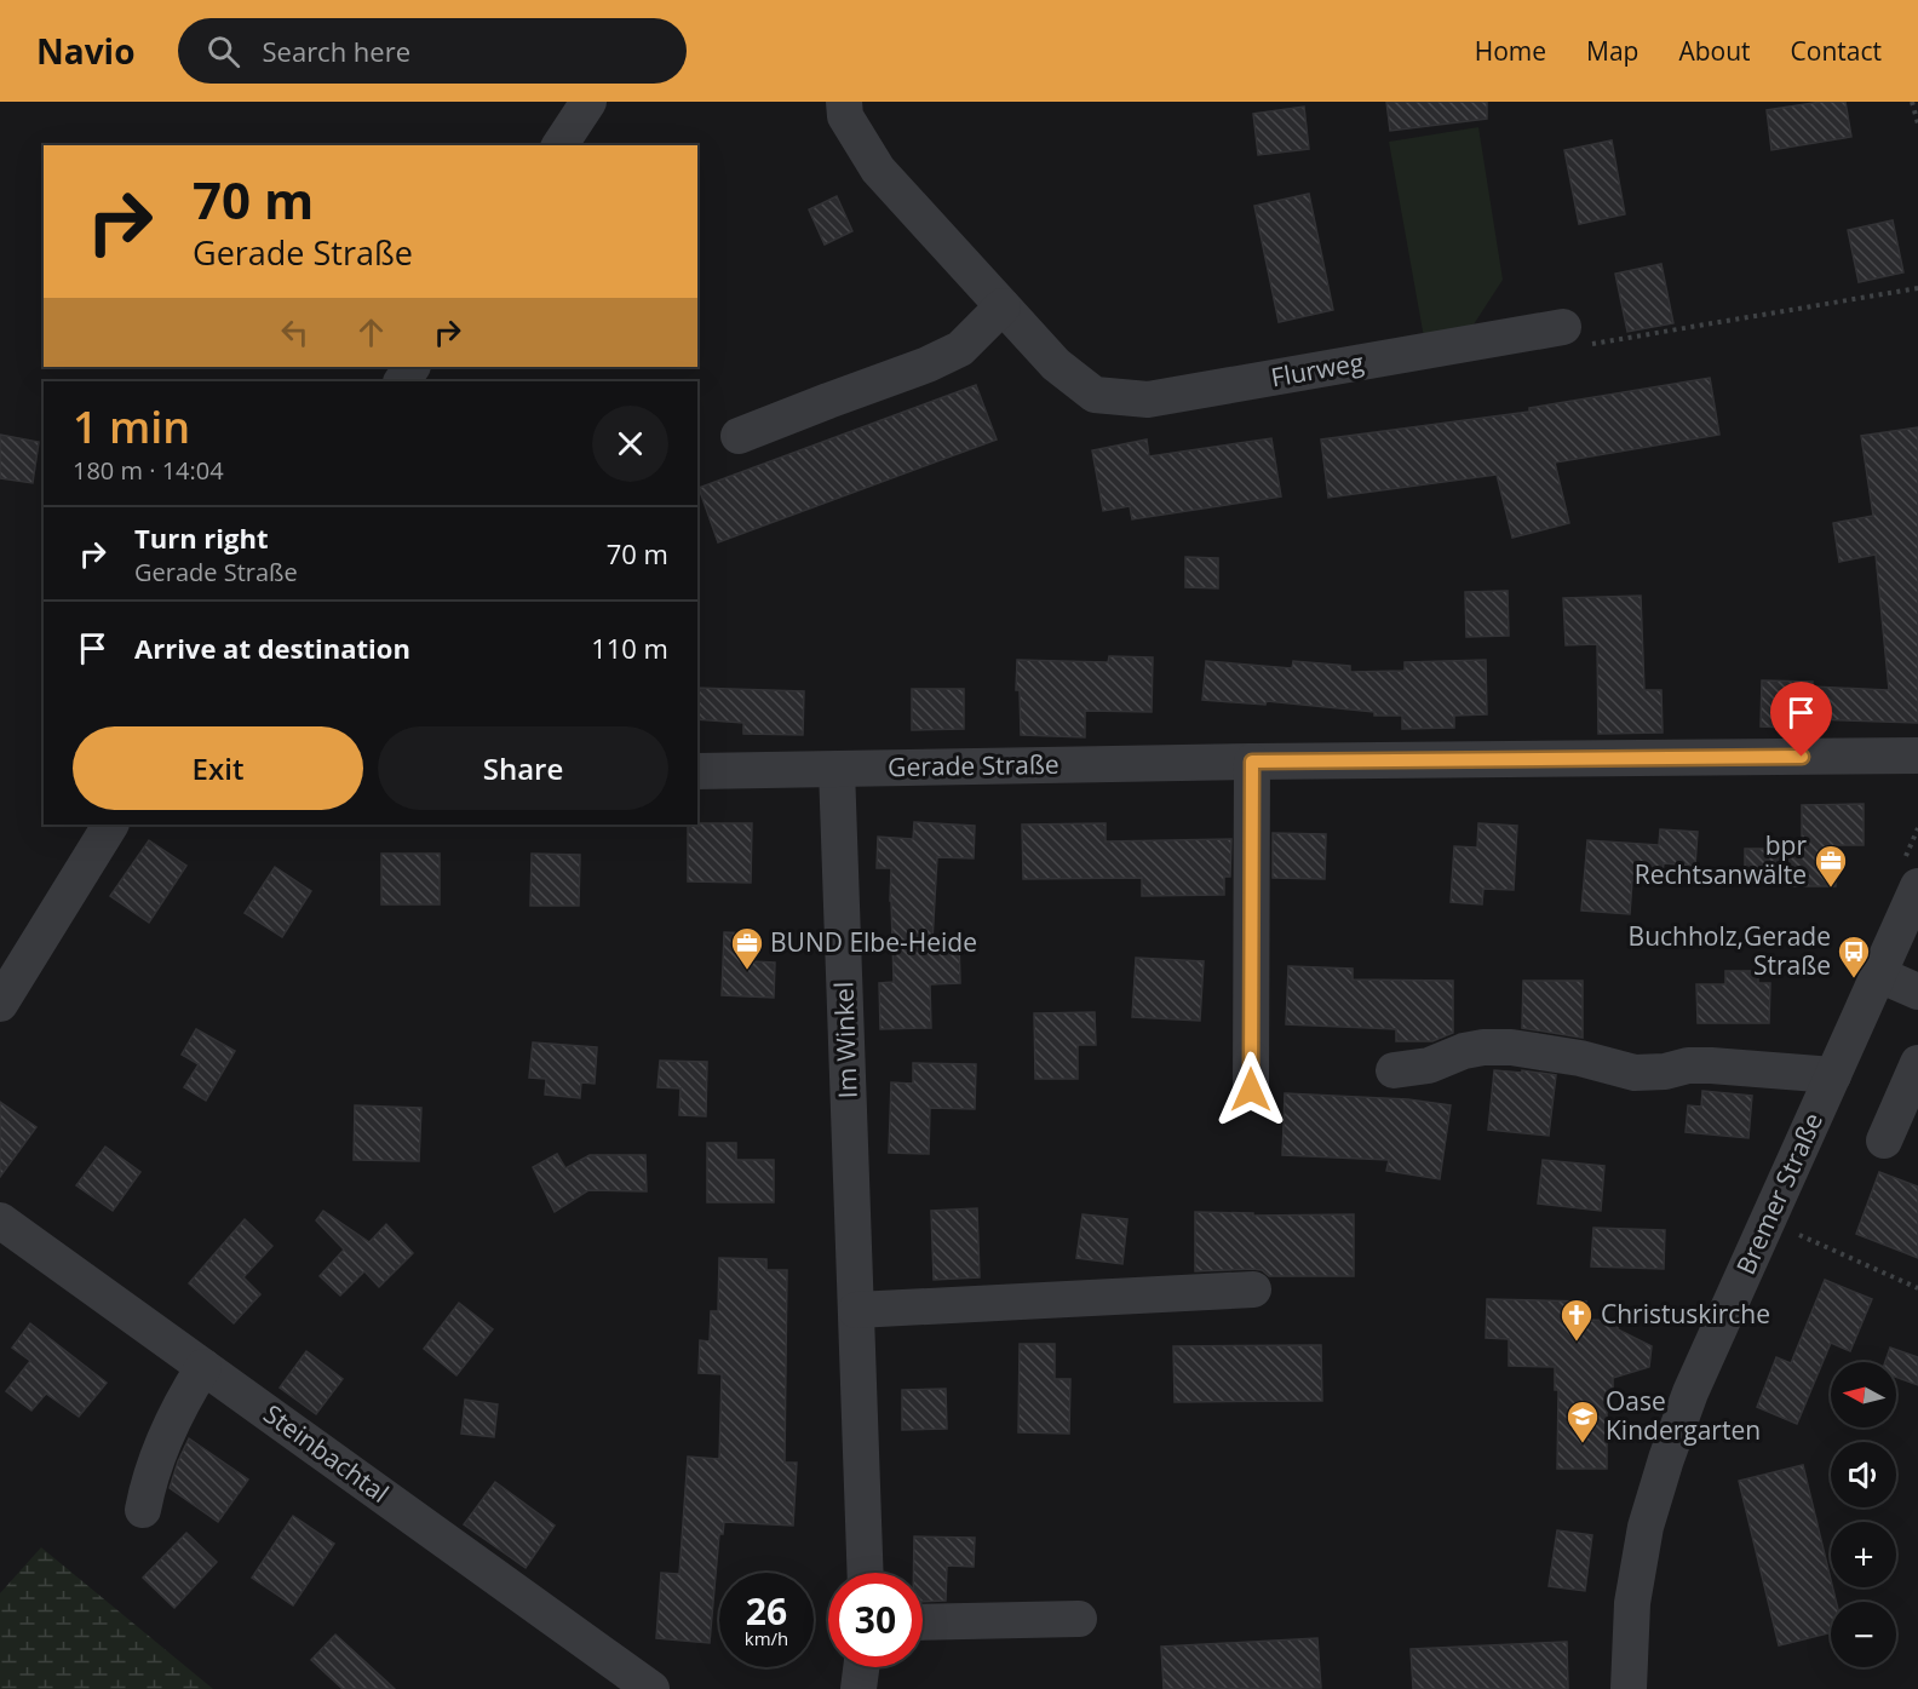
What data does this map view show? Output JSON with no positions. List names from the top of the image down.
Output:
{
  "streets": {
    "street": [
      "Flurweg",
      "Gerade Straße",
      "Im Winkel",
      "Bremer Straße",
      "Steinbachtal"
    ]
  },
  "crossings": [
    ["Gerade Straße", "Im Winkel"]
  ],
  "places": {
    "office": ["bpr Rechtsanwälte", "BUND Elbe-Heide"],
    "bus stop": ["Buchholz,Gerade Straße"],
    "church": ["Christuskirche"],
    "school or university": ["Oase Kindergarten"]
  },
  "north": "left",
  "page": {
    "header": "Navio",
    "search": "Search here",
    "nav": [
      "Home",
      "Map",
      "About",
      "Contact"
    ],
    "turn": ["70 m", "Gerade Straße"],
    "heading": ["1 min", "180 m · 14:04"],
    "list": [
      {
        "name": "Turn right",
        "note": "Gerade Straße",
        "value": "70 m"
      },
      {
        "name": "Arrive at destination",
        "value": "110 m"
      }
    ],
    "buttons": ["Exit", "Share"],
    "map_buttons": ["+", "−"],
    "speed": "26 km/h",
    "limit": "30"
  }
}
